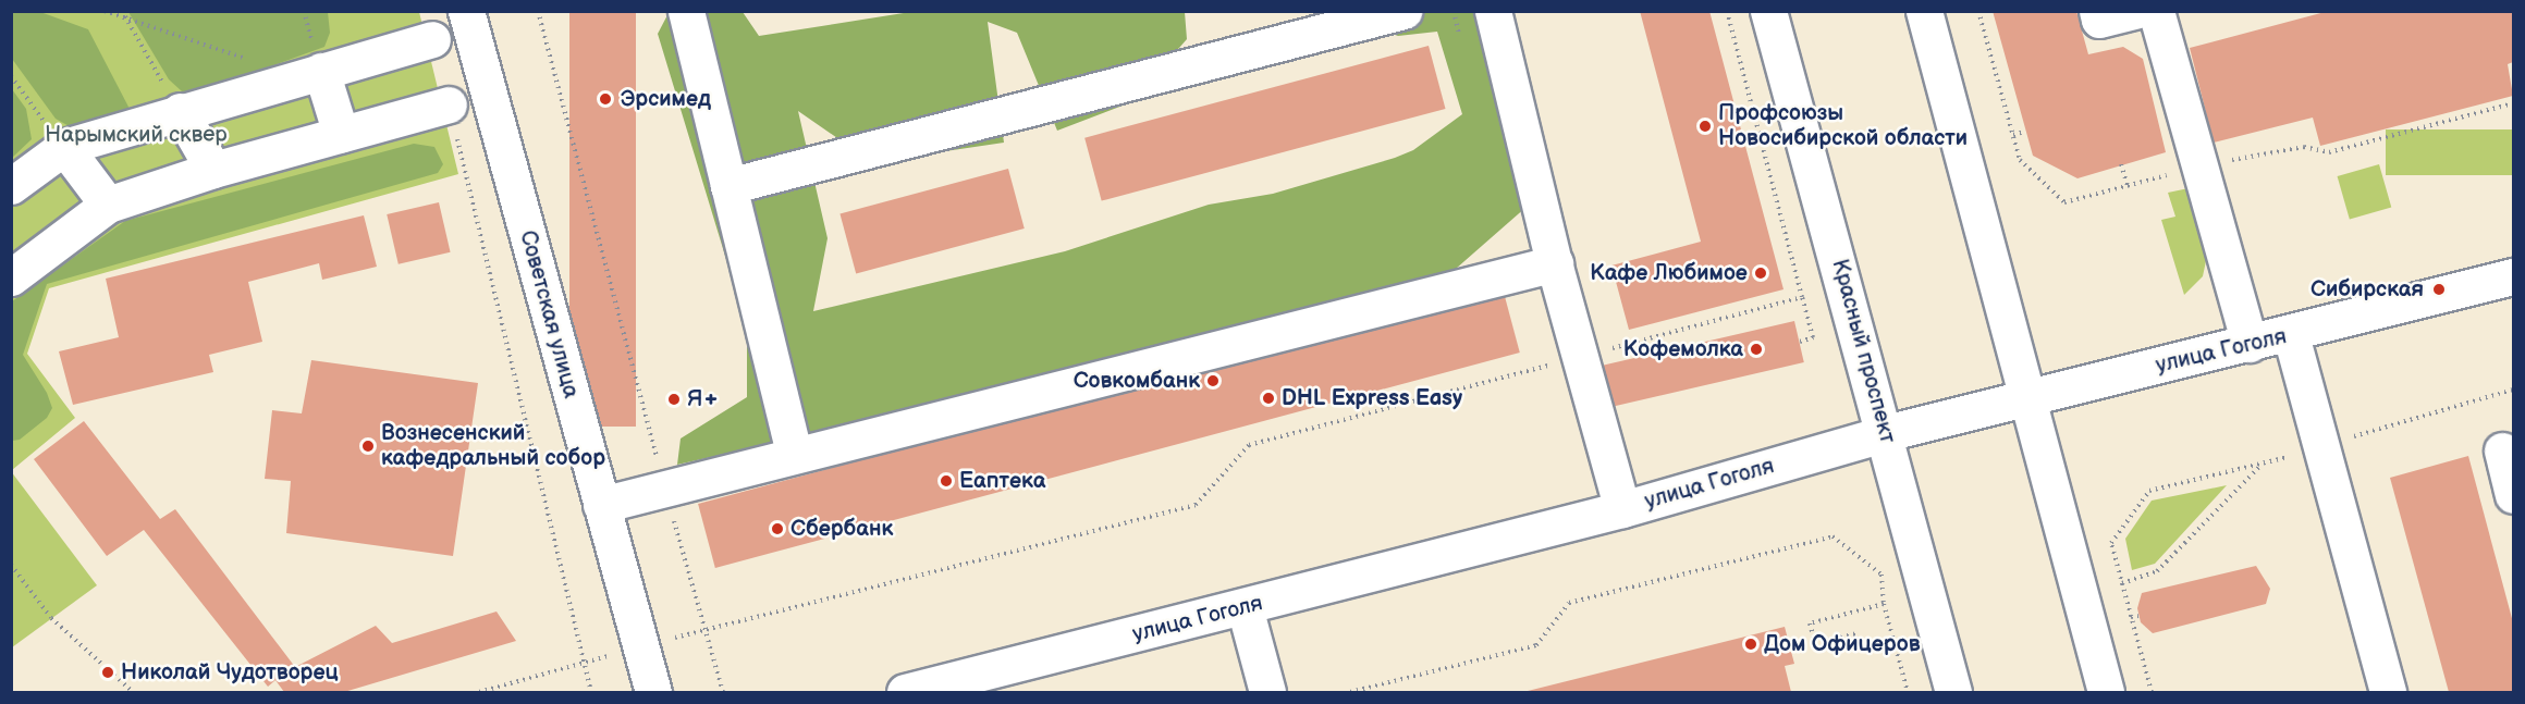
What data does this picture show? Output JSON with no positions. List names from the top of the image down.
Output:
{
  "streets": {
    "main road": ["Советская улица", "Красный проспект", "улица Гоголя"]
  },
  "crossings": [
    ["Красный проспект", "улица Гоголя"]
  ],
  "parks": ["Нарымский сквер"],
  "places": [
    "Эрсимед",
    "Профсоюзы Новосибирской области",
    "Кафе Любимое",
    "Сибирская",
    "Кофемолка",
    "Совкомбанк",
    "DHL Express Easy",
    "Я+",
    "Вознесенский кафедральный собор",
    "Еаптека",
    "Сбербанк",
    "Дом Офицеров",
    "Николай Чудотворец"
  ]
}
